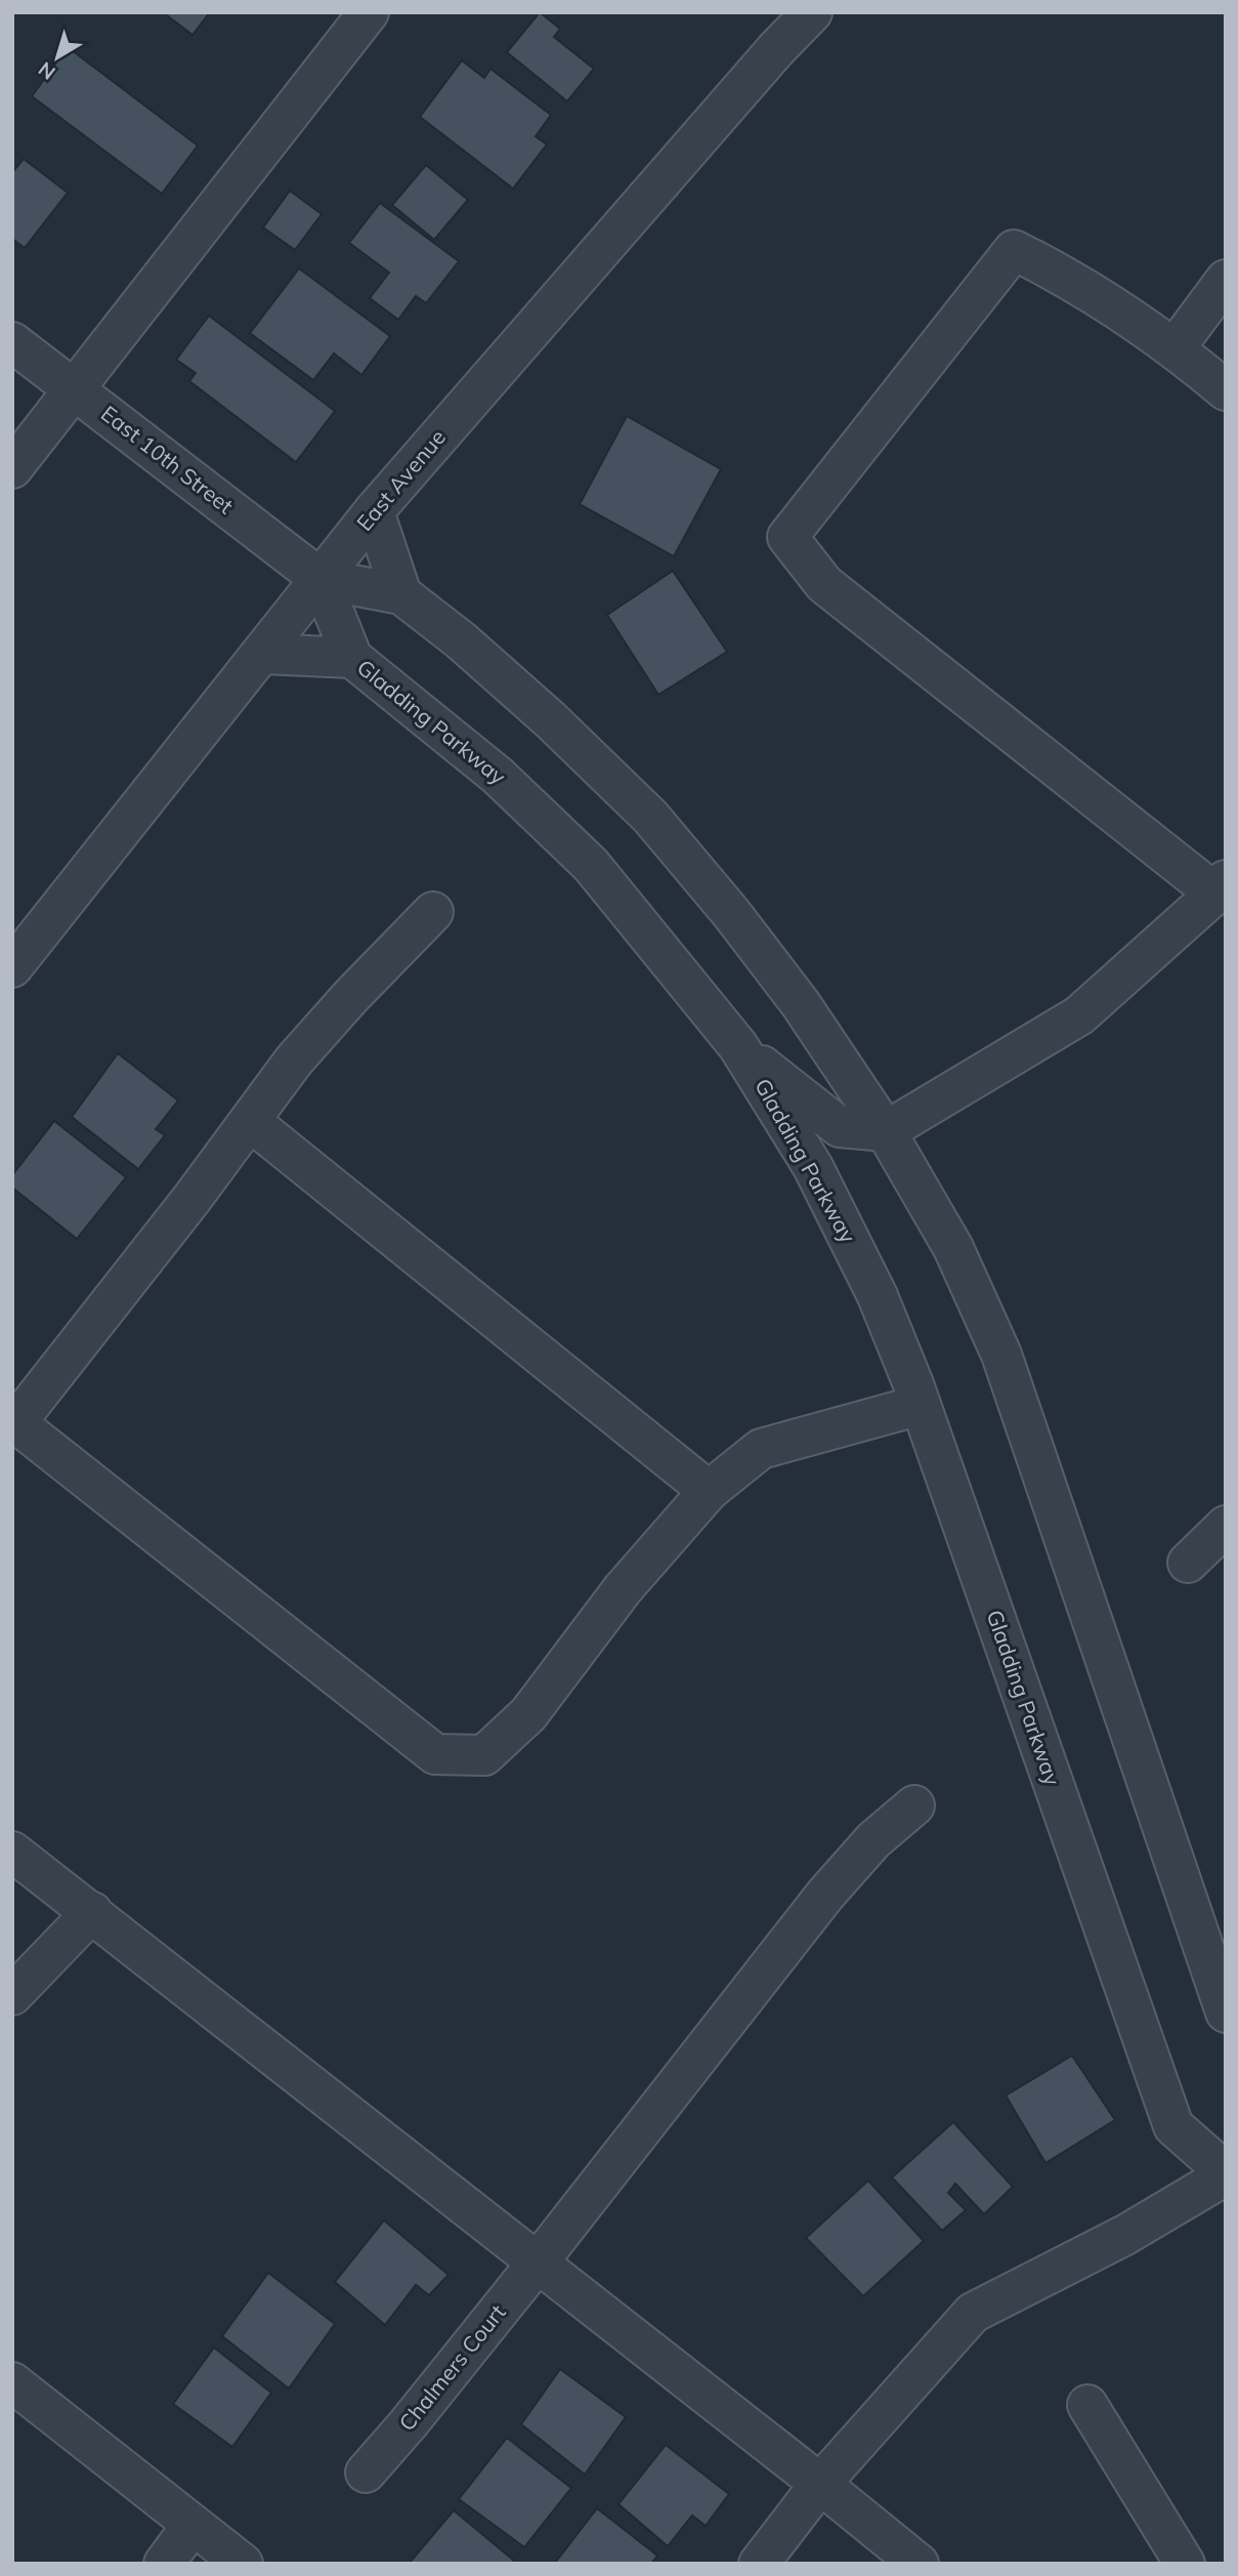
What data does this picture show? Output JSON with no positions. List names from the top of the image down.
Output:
{
  "streets": {
    "street": [
      "East 10th Street",
      "East Avenue",
      "Gladding Parkway",
      "Chalmers Court"
    ]
  },
  "crossings": [
    ["East 10th Street", "East Avenue"],
    ["East 10th Street", "Gladding Parkway"],
    ["East Avenue", "Gladding Parkway"]
  ],
  "north": "bottom left"
}
